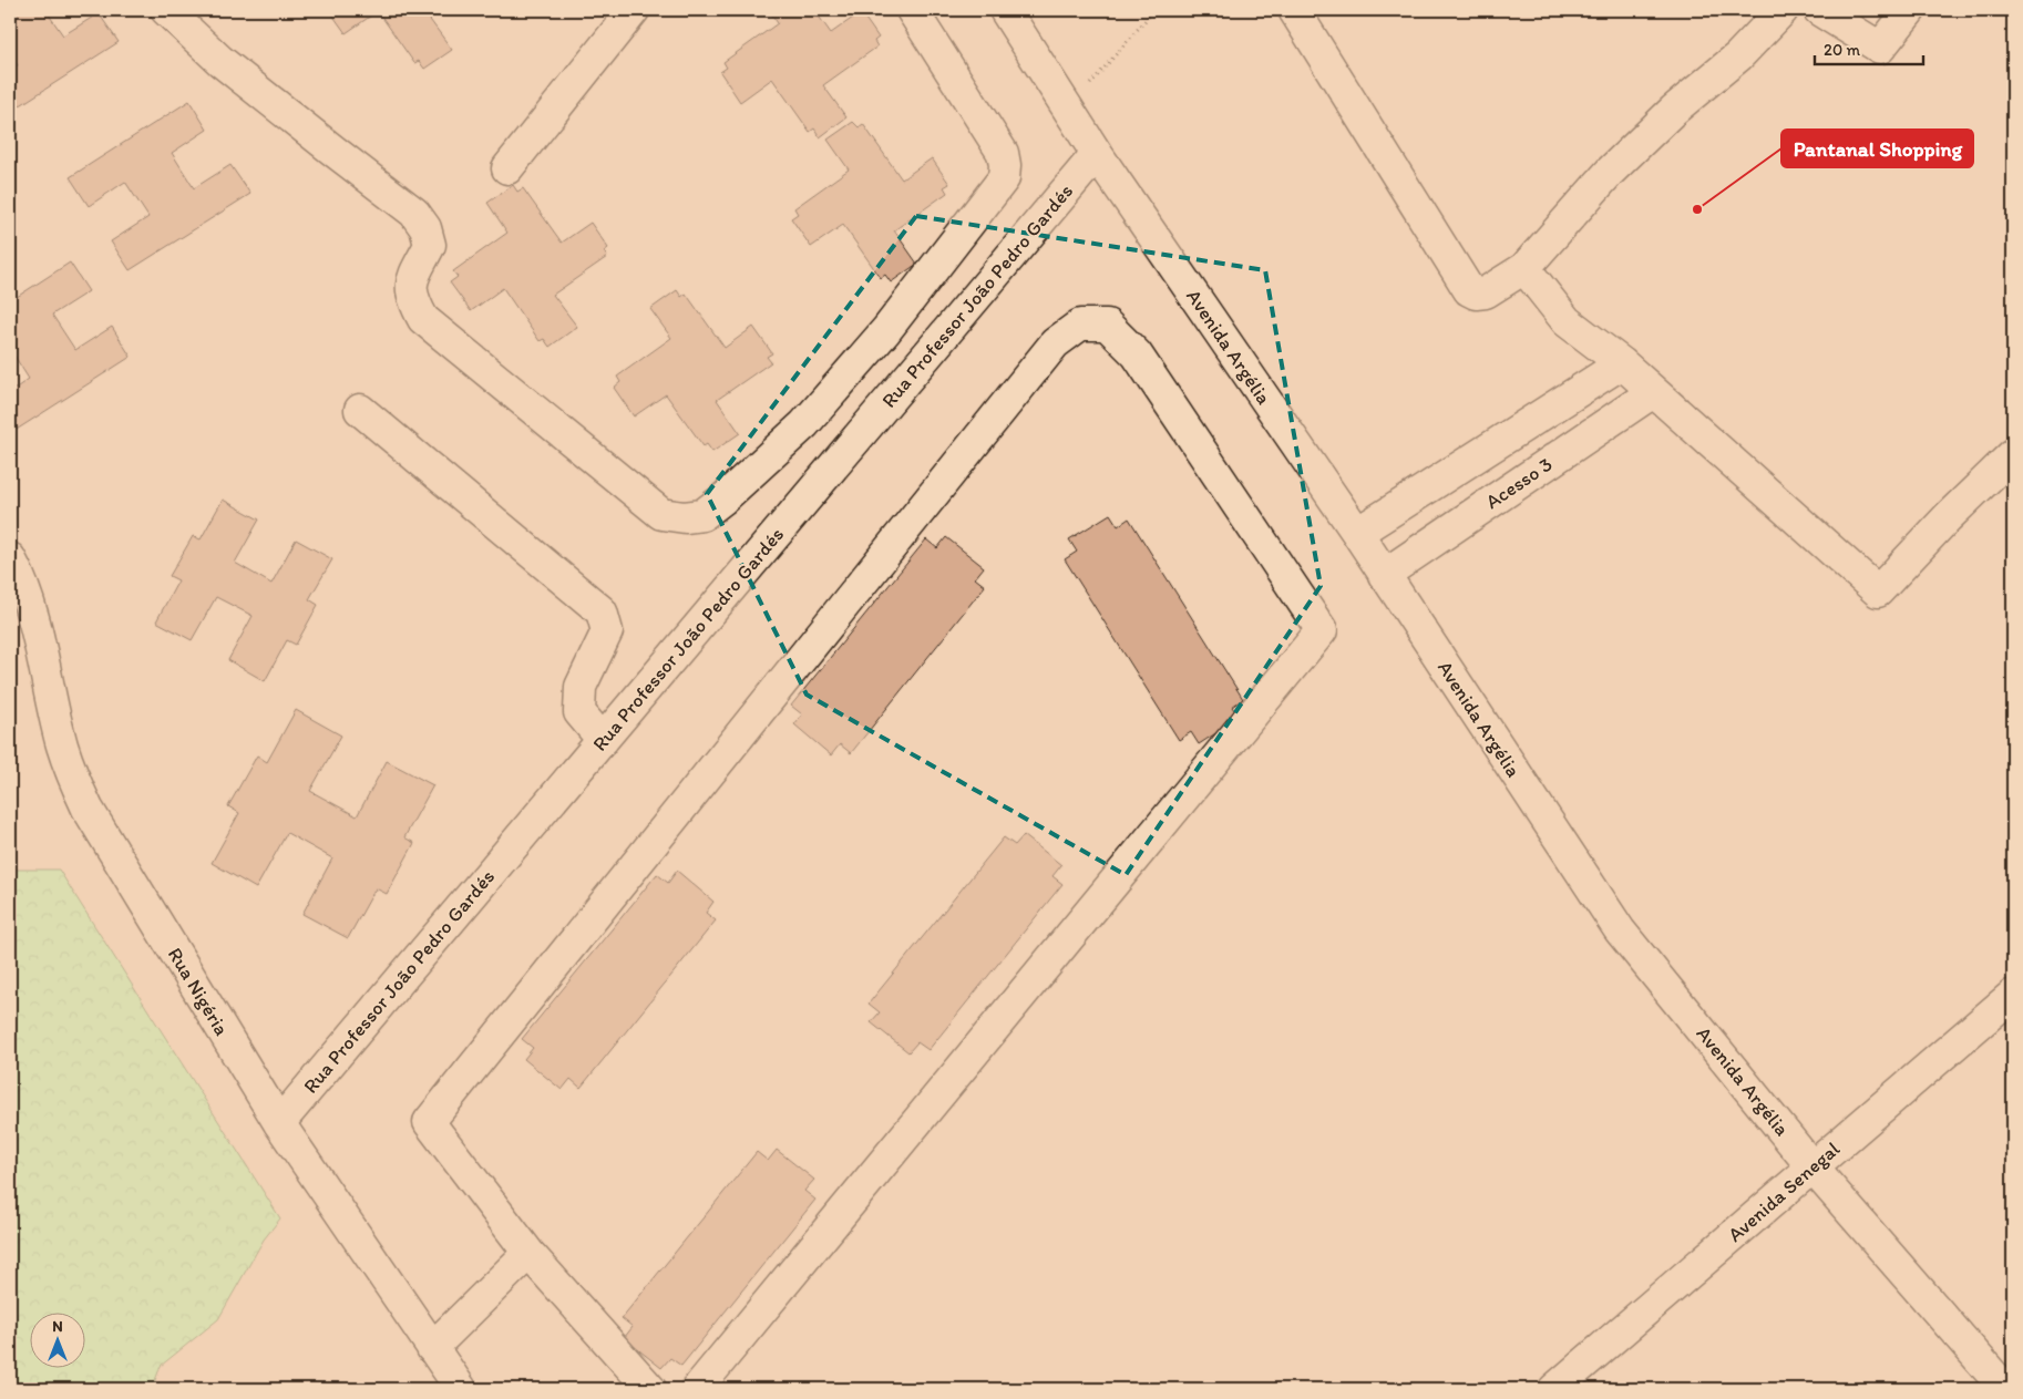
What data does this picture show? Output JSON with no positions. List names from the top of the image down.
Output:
{
  "streets": {
    "street": [
      "Rua Professor João Pedro Gardés",
      "Avenida Argélia",
      "Acesso 3",
      "Rua Nigéria",
      "Avenida Senegal"
    ]
  },
  "crossings": [
    ["Rua Professor João Pedro Gardés", "Avenida Argélia"],
    ["Rua Professor João Pedro Gardés", "Rua Nigéria"],
    ["Avenida Argélia", "Acesso 3"],
    ["Avenida Argélia", "Avenida Senegal"]
  ],
  "places": ["Pantanal Shopping"],
  "scale_bar": "20 m",
  "north": "top"
}
